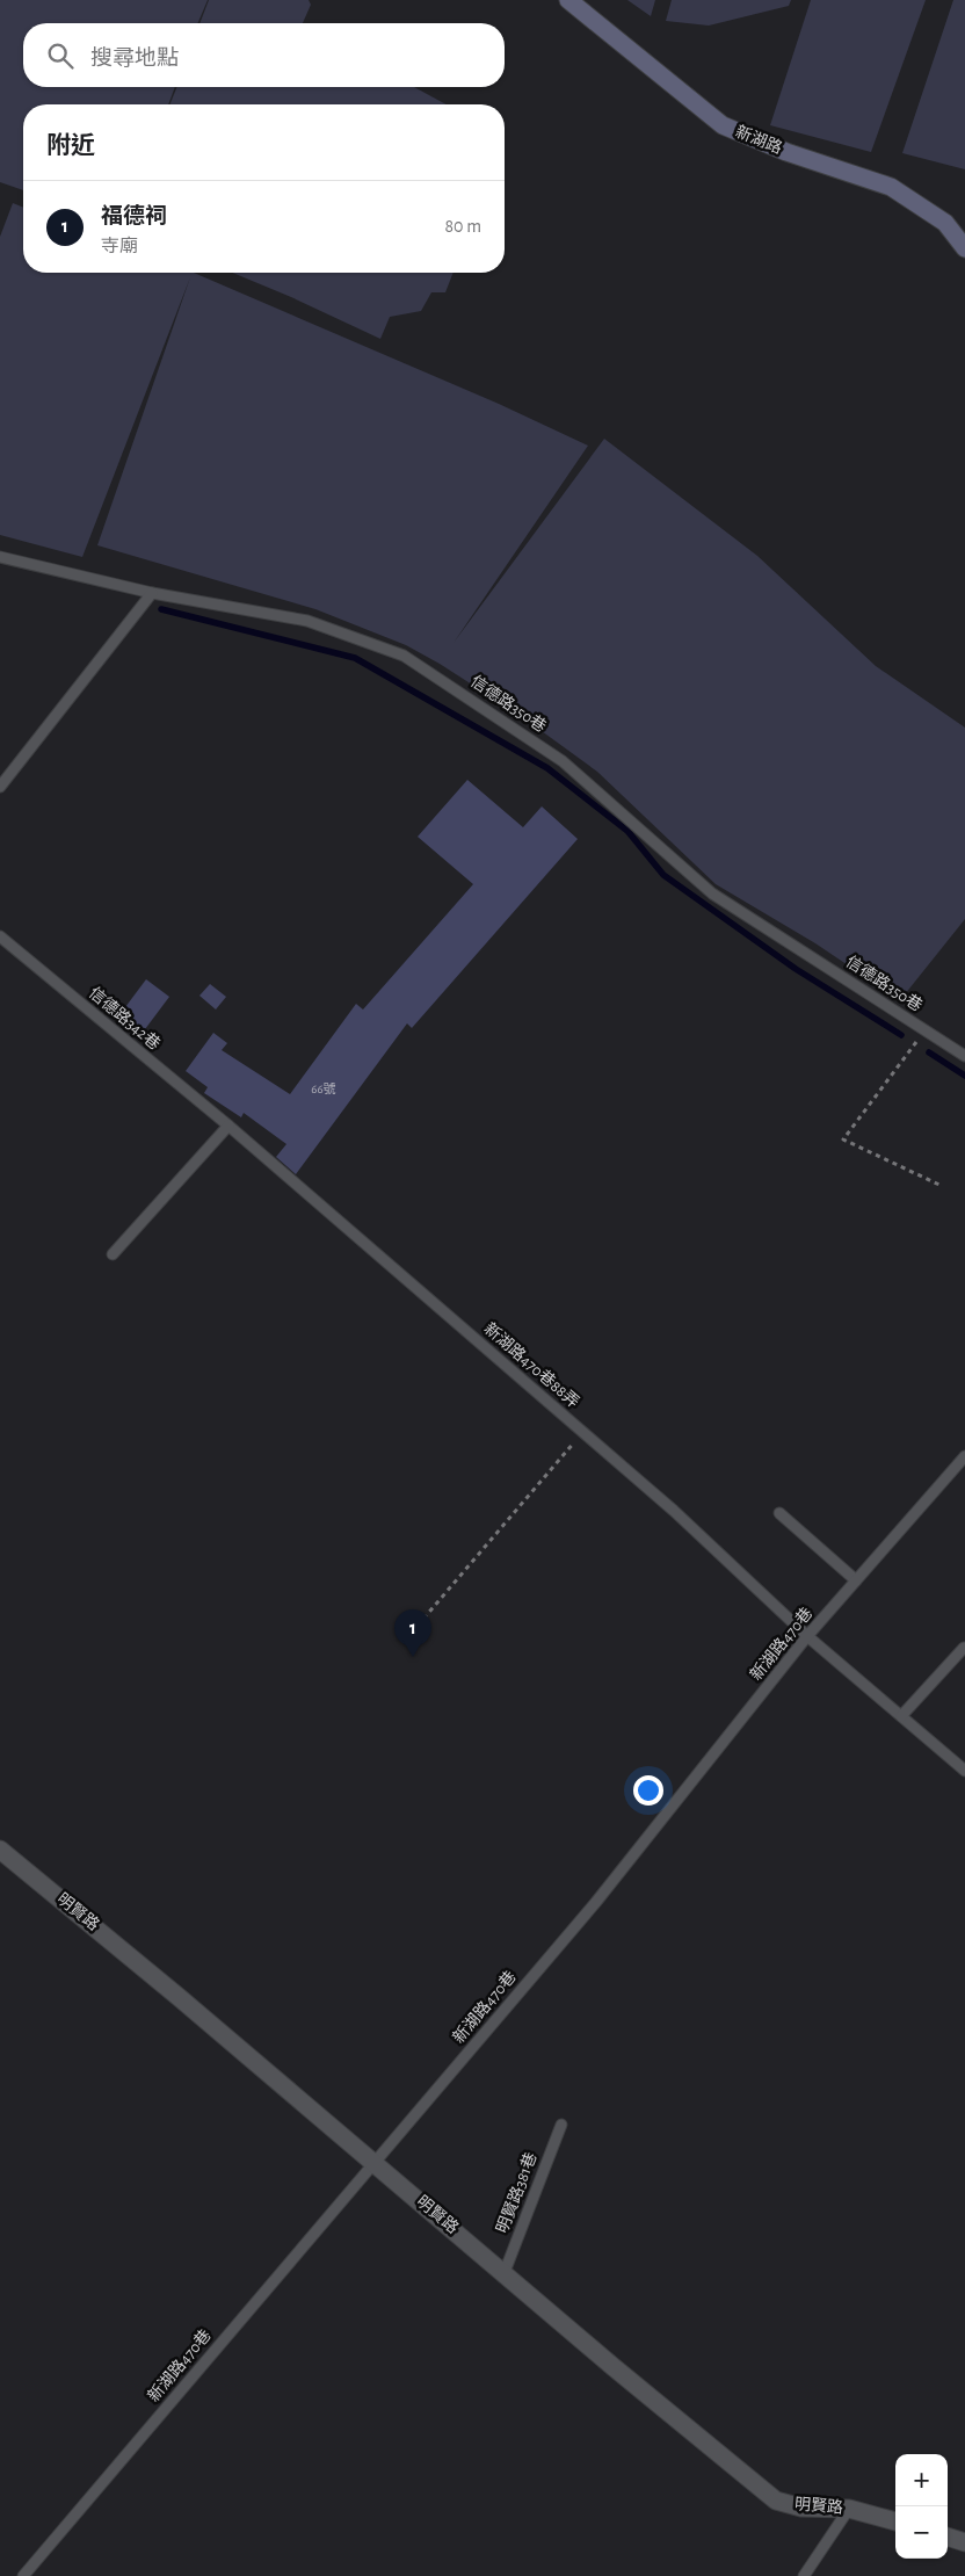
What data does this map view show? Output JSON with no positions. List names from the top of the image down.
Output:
{
  "streets": {
    "street": ["新湖路", "明賢路"],
    "lane": [
      "信德路350巷",
      "信德路342巷",
      "新湖路470巷88弄",
      "新湖路470巷",
      "明賢路381巷"
    ]
  },
  "crossings": [
    ["信德路342巷", "新湖路470巷88弄"],
    ["新湖路470巷88弄", "新湖路470巷"],
    ["新湖路470巷", "明賢路"],
    ["明賢路", "明賢路381巷"]
  ],
  "house_numbers": ["66號"],
  "page": {
    "search": "搜尋地點",
    "heading": "附近",
    "list": [
      {
        "mark": "1",
        "name": "福德祠",
        "note": "寺廟",
        "value": "80 m"
      }
    ],
    "pins": "1",
    "map_buttons": ["+", "−"]
  }
}
